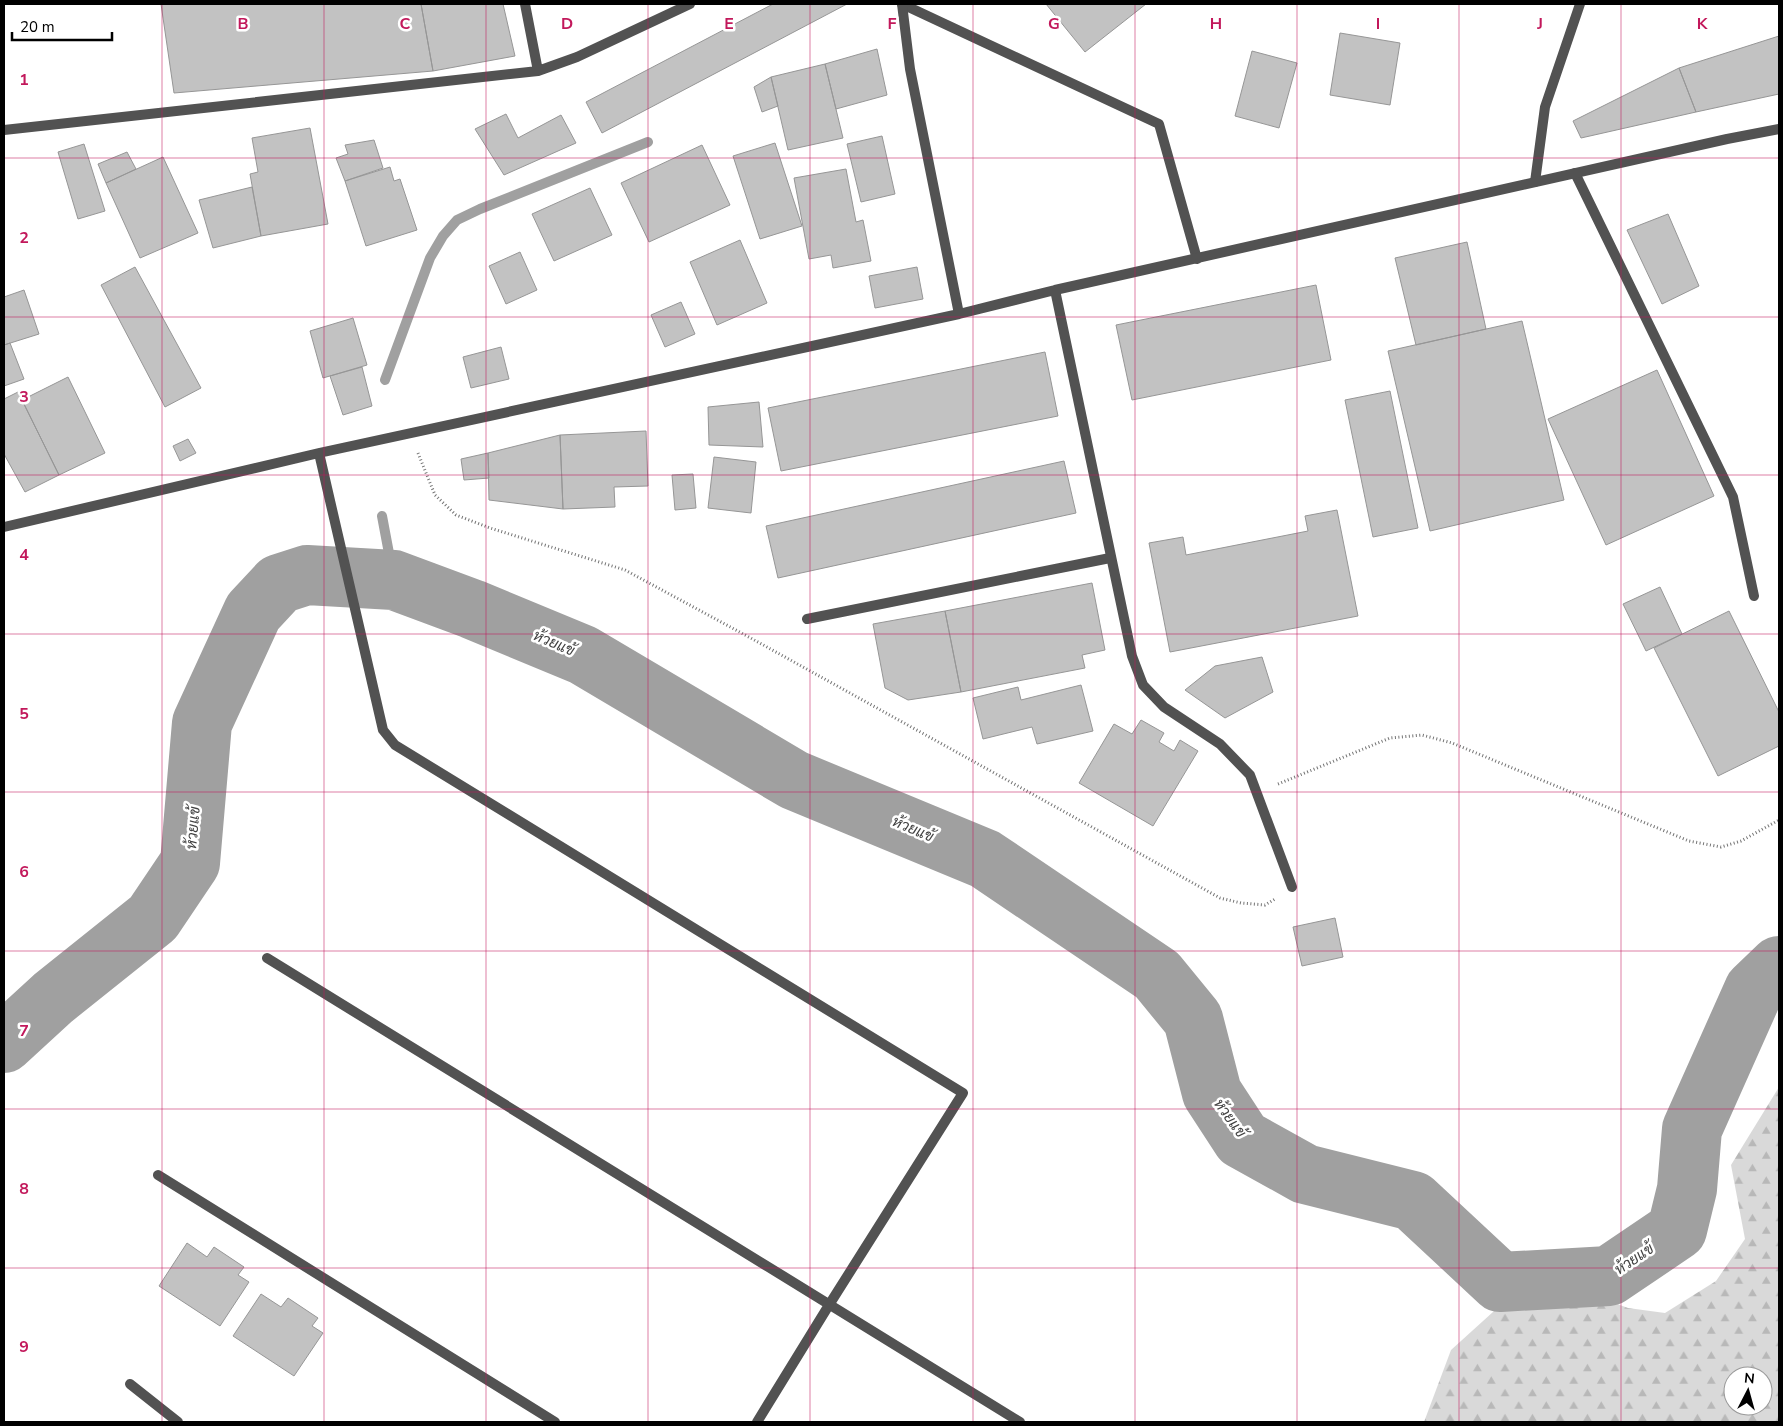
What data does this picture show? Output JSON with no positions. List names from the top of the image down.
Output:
{
  "water": ["ห้วยแข้"],
  "scale_bar": "20 m",
  "north": "top",
  "grid": {
    "columns": [
      "B",
      "C",
      "D",
      "E",
      "F",
      "G",
      "H",
      "I",
      "J",
      "K"
    ],
    "rows": [
      "1",
      "2",
      "3",
      "4",
      "5",
      "6",
      "7",
      "8",
      "9"
    ]
  }
}
